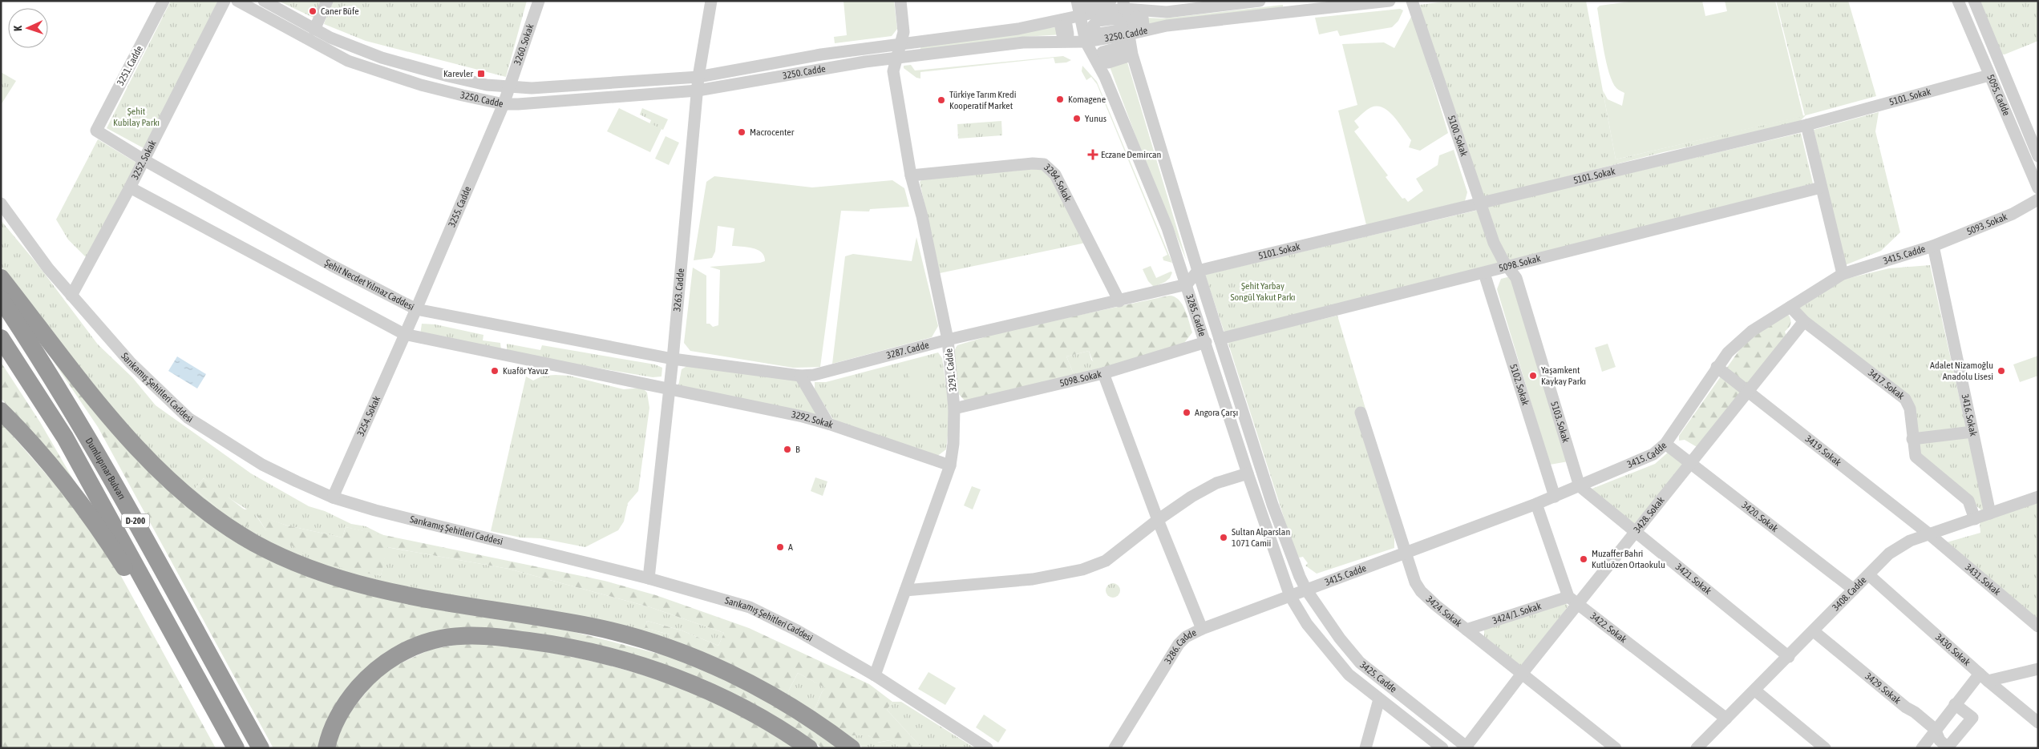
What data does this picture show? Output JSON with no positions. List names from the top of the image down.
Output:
{
  "streets": {
    "highway": ["Dumlupınar Bulvarı", "D-200"],
    "street": [
      "3250. Cadde",
      "3260. Sokak",
      "3251. Cadde",
      "5095. Cadde",
      "5101. Sokak",
      "5100. Sokak",
      "3252. Sokak",
      "3284. Sokak",
      "3255. Cadde",
      "5093. Sokak",
      "3415. Cadde",
      "5098. Sokak",
      "Şehit Necdet Yılmaz Caddesi",
      "3263. Cadde",
      "3285. Cadde",
      "3287. Cadde",
      "3291. Cadde",
      "5102. Sokak",
      "3417. Sokak",
      "Sarıkamış Şehitleri Caddesi",
      "3416. Sokak",
      "3254. Sokak",
      "3292. Sokak",
      "5103. Sokak",
      "3419. Sokak",
      "3428. Sokak",
      "3420. Sokak",
      "3421. Sokak",
      "3431. Sokak",
      "3408. Cadde",
      "3424. Sokak",
      "3424/1. Sokak",
      "3422. Sokak",
      "3286. Cadde",
      "3430. Sokak",
      "3425. Cadde",
      "3429. Sokak"
    ]
  },
  "crossings": [
    ["3250. Cadde", "3260. Sokak"],
    ["3250. Cadde", "3255. Cadde"],
    ["3250. Cadde", "3263. Cadde"],
    ["3250. Cadde", "3285. Cadde"],
    ["3250. Cadde", "3291. Cadde"],
    ["3260. Sokak", "3255. Cadde"],
    ["3251. Cadde", "Şehit Necdet Yılmaz Caddesi"],
    ["5095. Cadde", "5101. Sokak"],
    ["5101. Sokak", "5100. Sokak"],
    ["5101. Sokak", "3285. Cadde"],
    ["5100. Sokak", "5098. Sokak"],
    ["5100. Sokak", "5103. Sokak"],
    ["3252. Sokak", "Şehit Necdet Yılmaz Caddesi"],
    ["3252. Sokak", "Sarıkamış Şehitleri Caddesi"],
    ["3284. Sokak", "3287. Cadde"],
    ["3284. Sokak", "3291. Cadde"],
    ["3255. Cadde", "Şehit Necdet Yılmaz Caddesi"],
    ["3255. Cadde", "3254. Sokak"],
    ["5093. Sokak", "3415. Cadde"],
    ["5093. Sokak", "3416. Sokak"],
    ["3415. Cadde", "3285. Cadde"],
    ["3415. Cadde", "5102. Sokak"],
    ["3415. Cadde", "3417. Sokak"],
    ["3415. Cadde", "3416. Sokak"],
    ["3415. Cadde", "5103. Sokak"],
    ["3415. Cadde", "3419. Sokak"],
    ["3415. Cadde", "3420. Sokak"],
    ["3415. Cadde", "3421. Sokak"],
    ["3415. Cadde", "3424. Sokak"],
    ["3415. Cadde", "3286. Cadde"],
    ["3415. Cadde", "3425. Cadde"],
    ["5098. Sokak", "3285. Cadde"],
    ["5098. Sokak", "3291. Cadde"],
    ["5098. Sokak", "5102. Sokak"],
    ["5098. Sokak", "5103. Sokak"],
    ["Şehit Necdet Yılmaz Caddesi", "3263. Cadde"],
    ["Şehit Necdet Yılmaz Caddesi", "3287. Cadde"],
    ["3263. Cadde", "3287. Cadde"],
    ["3263. Cadde", "Sarıkamış Şehitleri Caddesi"],
    ["3263. Cadde", "3292. Sokak"],
    ["3285. Cadde", "3287. Cadde"],
    ["3285. Cadde", "3286. Cadde"],
    ["3285. Cadde", "3425. Cadde"],
    ["3287. Cadde", "3291. Cadde"],
    ["3291. Cadde", "Sarıkamış Şehitleri Caddesi"],
    ["3291. Cadde", "3292. Sokak"],
    ["3417. Sokak", "3428. Sokak"],
    ["3417. Sokak", "3408. Cadde"],
    ["Sarıkamış Şehitleri Caddesi", "3254. Sokak"],
    ["3416. Sokak", "3408. Cadde"],
    ["5103. Sokak", "3421. Sokak"],
    ["3419. Sokak", "3428. Sokak"],
    ["3419. Sokak", "3431. Sokak"],
    ["3419. Sokak", "3408. Cadde"],
    ["3428. Sokak", "3420. Sokak"],
    ["3428. Sokak", "3421. Sokak"],
    ["3428. Sokak", "3424. Sokak"],
    ["3428. Sokak", "3424/1. Sokak"],
    ["3428. Sokak", "3422. Sokak"],
    ["3428. Sokak", "3425. Cadde"],
    ["3420. Sokak", "3408. Cadde"],
    ["3421. Sokak", "3408. Cadde"],
    ["3431. Sokak", "3408. Cadde"],
    ["3408. Cadde", "3422. Sokak"],
    ["3408. Cadde", "3430. Sokak"],
    ["3408. Cadde", "3429. Sokak"],
    ["3424. Sokak", "3424/1. Sokak"],
    ["3424/1. Sokak", "3422. Sokak"],
    ["3286. Cadde", "3425. Cadde"]
  ],
  "parks": ["Şehit Kubilay Parkı", "Şehit Yarbay Songül Yakut Parkı"],
  "places": {
    "other": [
      "Caner Büfe",
      "Komagene",
      "Türkiye Tarım Kredi Kooperatif Market",
      "Yunus",
      "Macrocenter",
      "Kuaför Yavuz",
      "Adalet Nizamoğlu Anadolu Lisesi",
      "Yaşamkent Kaykay Parkı",
      "Angora Çarşı",
      "B",
      "Sultan Alparslan 1071 Camii",
      "A",
      "Muzaffer Bahri Kutluözen Ortaokulu"
    ],
    "transit": ["Karevler"],
    "health": ["Eczane Demircan"]
  },
  "north": "left"
}
